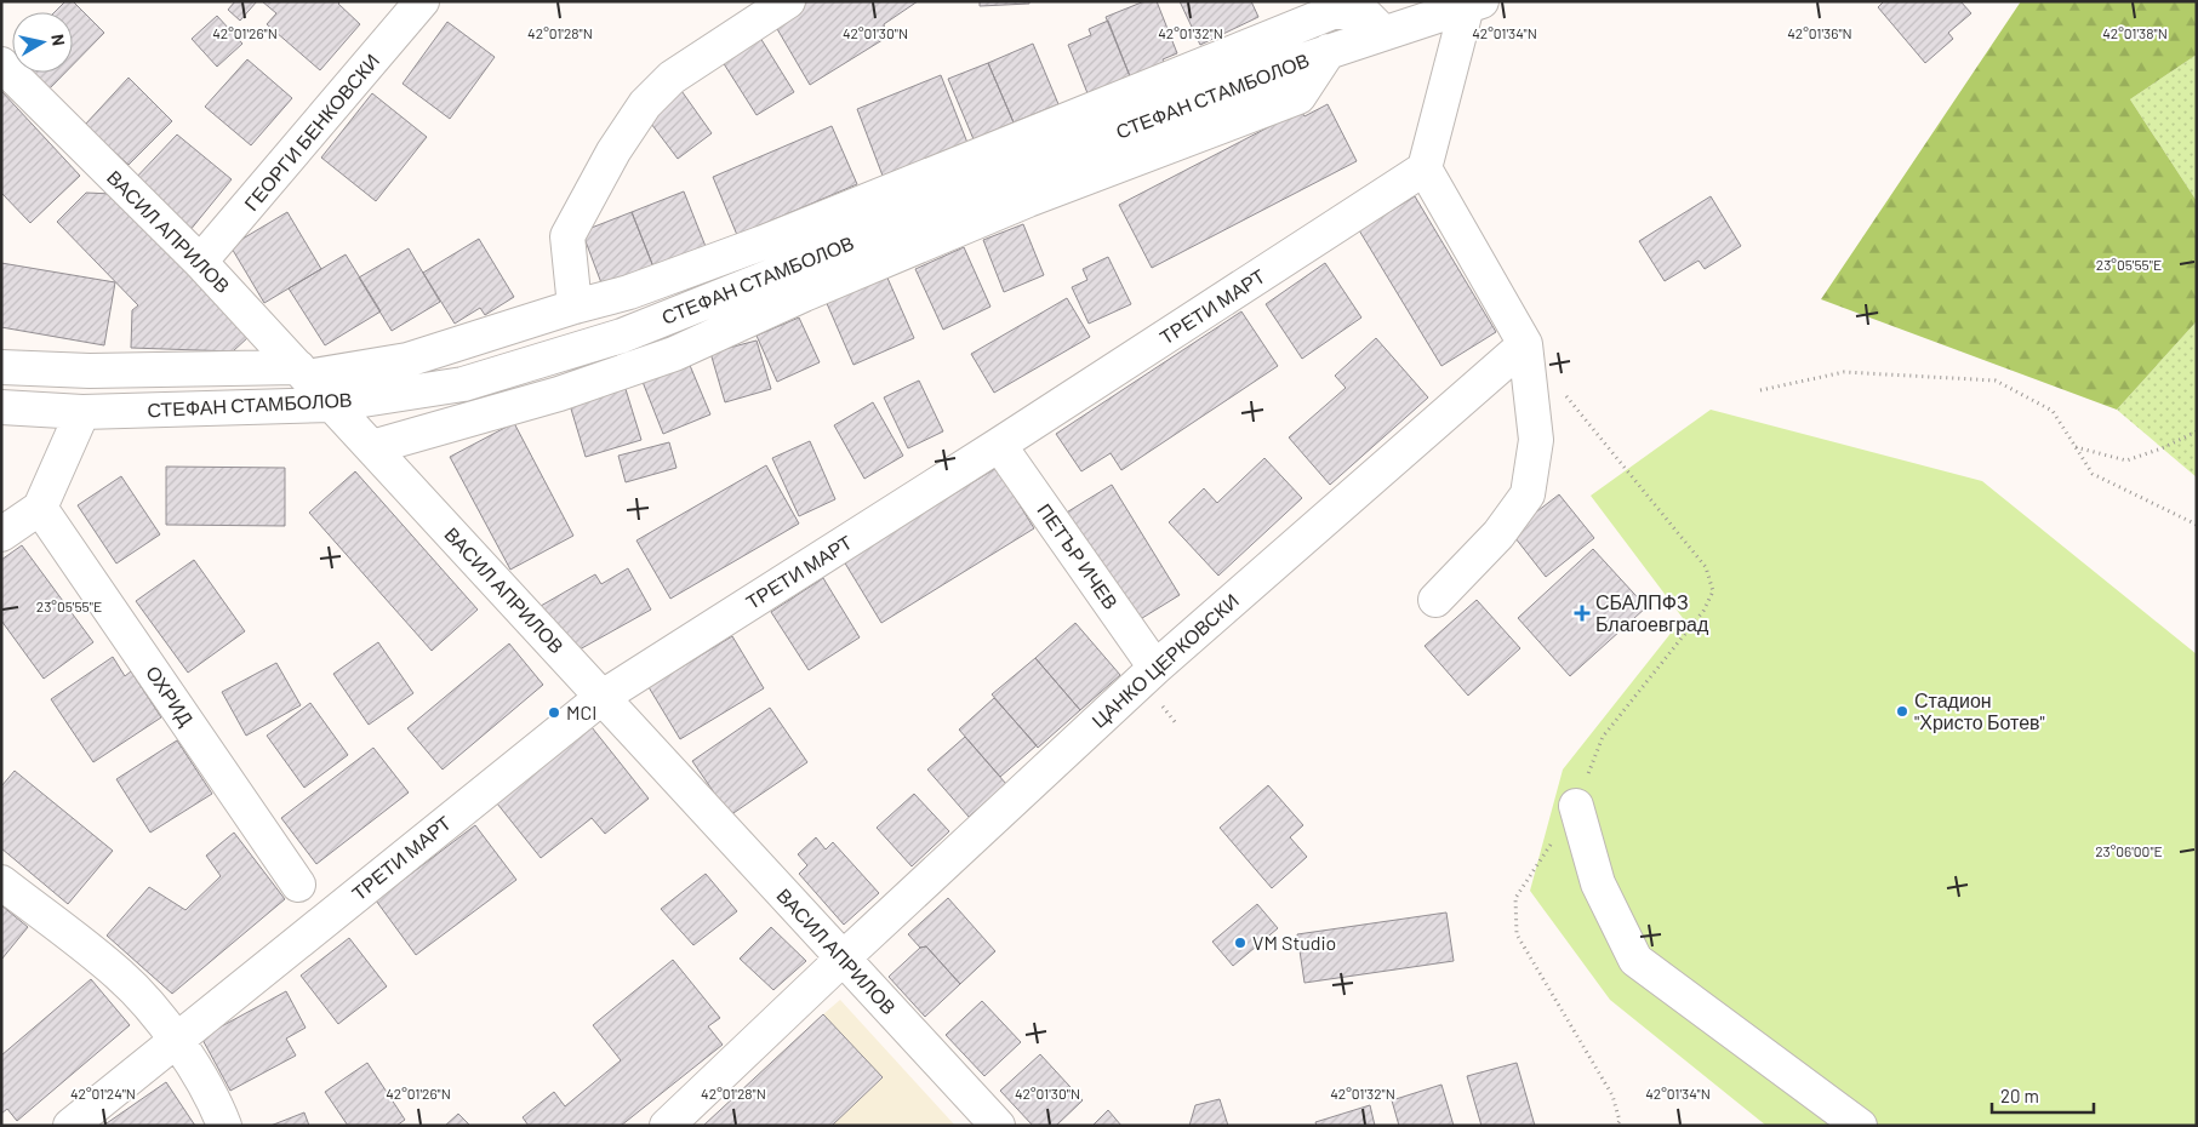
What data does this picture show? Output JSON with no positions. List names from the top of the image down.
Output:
{
  "streets": {
    "street": [
      "СТЕФАН СТАМБОЛОВ",
      "ГЕОРГИ БЕНКОВСКИ",
      "ВАСИЛ АПРИЛОВ",
      "ТРЕТИ МАРТ",
      "ПЕТЪР ИЧЕВ",
      "ЦАНКО ЦЕРКОВСКИ",
      "ОХРИД"
    ]
  },
  "crossings": [
    ["СТЕФАН СТАМБОЛОВ", "ВАСИЛ АПРИЛОВ"],
    ["ГЕОРГИ БЕНКОВСКИ", "ВАСИЛ АПРИЛОВ"],
    ["ВАСИЛ АПРИЛОВ", "ТРЕТИ МАРТ"],
    ["ВАСИЛ АПРИЛОВ", "ЦАНКО ЦЕРКОВСКИ"],
    ["ТРЕТИ МАРТ", "ПЕТЪР ИЧЕВ"],
    ["ПЕТЪР ИЧЕВ", "ЦАНКО ЦЕРКОВСКИ"]
  ],
  "places": {
    "health": ["СБАЛПФЗ Благоевград"],
    "other": ["Стадион \"Христо Ботев\"", "MCI", "VM Studio"]
  },
  "scale_bar": "20 m",
  "north": "right",
  "coordinates": [
    "42°01'26\"N",
    "42°01'28\"N",
    "42°01'30\"N",
    "42°01'32\"N",
    "42°01'34\"N",
    "42°01'36\"N",
    "42°01'38\"N",
    "23°05'55\"E",
    "23°06'00\"E",
    "42°01'24\"N"
  ]
}
